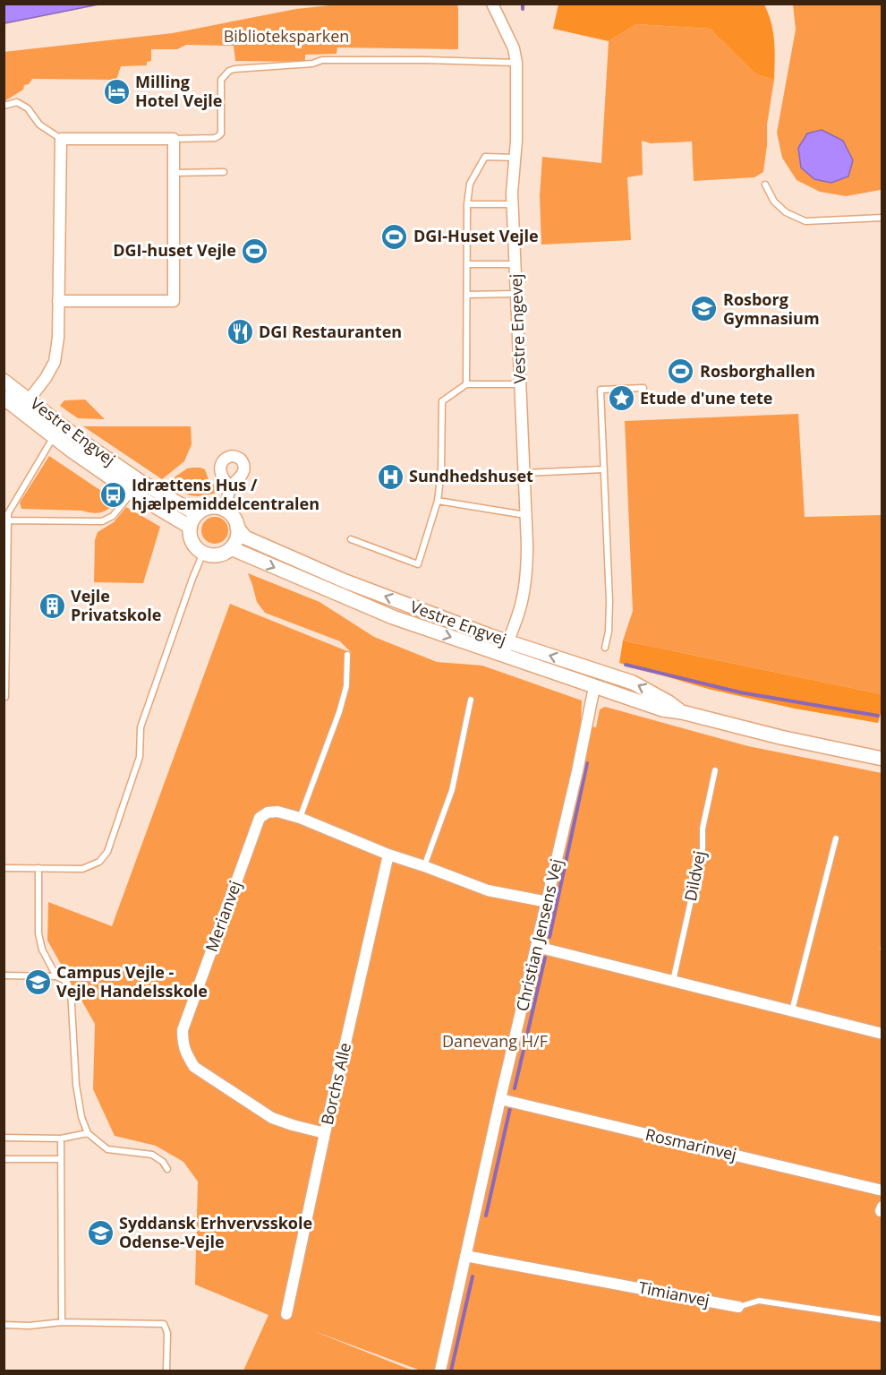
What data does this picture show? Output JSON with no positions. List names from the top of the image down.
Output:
{
  "streets": {
    "street": [
      "Vestre Engevej",
      "Vestre Engvej",
      "Merianvej",
      "Christian Jensens Vej",
      "Borchs Alle",
      "Rosmarinvej",
      "Timianvej"
    ],
    "lane": ["Dildvej"]
  },
  "crossings": [
    ["Vestre Engevej", "Vestre Engvej"],
    ["Vestre Engvej", "Christian Jensens Vej"],
    ["Merianvej", "Christian Jensens Vej"],
    ["Merianvej", "Borchs Alle"],
    ["Christian Jensens Vej", "Rosmarinvej"],
    ["Christian Jensens Vej", "Timianvej"]
  ],
  "parks": ["Biblioteksparken", "Danevang H/F"],
  "places": {
    "hotel": ["Milling Hotel Vejle"],
    "sports": ["DGI-Huset Vejle", "DGI-huset Vejle", "Rosborghallen"],
    "school or university": ["Rosborg Gymnasium", "Campus Vejle - Vejle Handelsskole", "Syddansk Erhvervsskole Odense-Vejle"],
    "restaurant": ["DGI Restauranten"],
    "place": ["Etude d'une tete"],
    "hospital": ["Sundhedshuset"],
    "bus stop": ["Idrættens Hus / hjælpemiddelcentralen"],
    "building": ["Vejle Privatskole"]
  }
}
